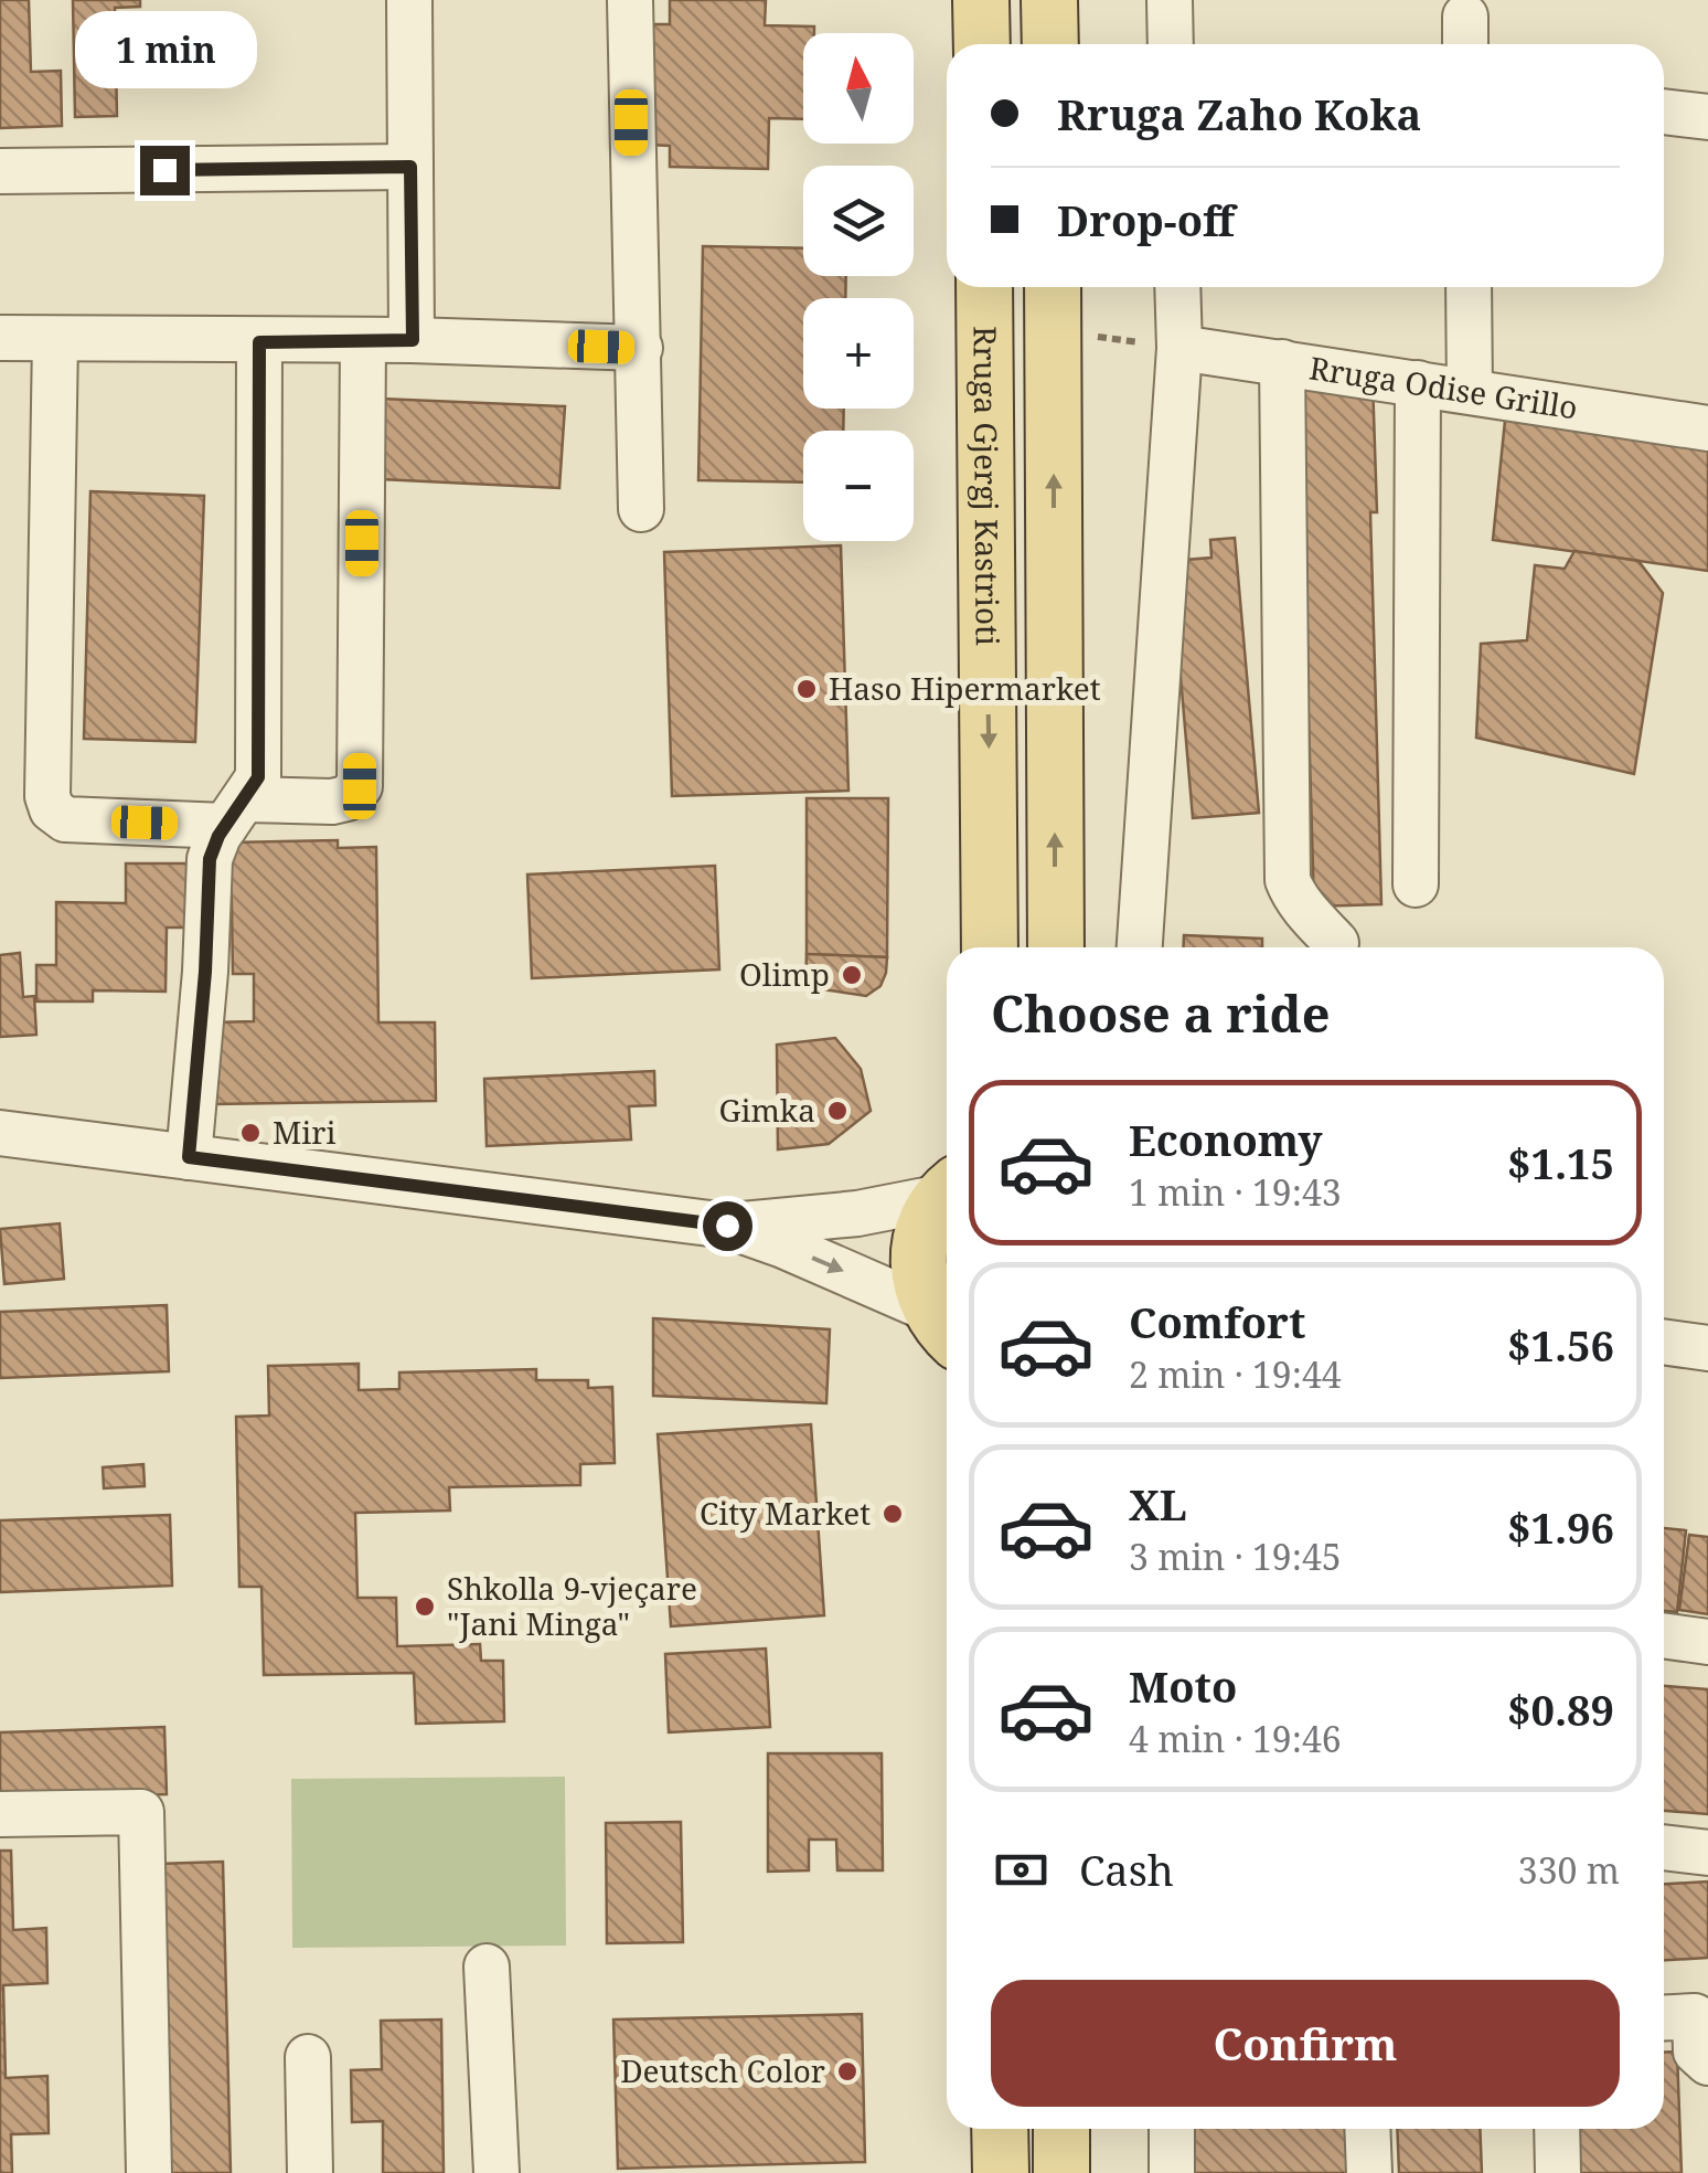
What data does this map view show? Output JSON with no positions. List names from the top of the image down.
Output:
{
  "streets": {
    "main road": ["Rruga Gjergj Kastrioti"],
    "street": ["Rruga Odise Grillo"]
  },
  "places": [
    "Haso Hipermarket",
    "Olimp",
    "Gimka",
    "Miri",
    "City Market",
    "Shkolla 9-vjeçare \"Jani Minga\"",
    "Deutsch Color"
  ],
  "north": "top",
  "page": {
    "bubble": "1 min",
    "map_buttons": ["+", "−"],
    "banner": ["Rruga Zaho Koka", "Drop-off"],
    "heading": "Choose a ride",
    "list": [
      {
        "name": "Economy",
        "note": "1 min · 19:43",
        "value": "$1.15"
      },
      {
        "name": "Comfort",
        "note": "2 min · 19:44",
        "value": "$1.56"
      },
      {
        "name": "XL",
        "note": "3 min · 19:45",
        "value": "$1.96"
      },
      {
        "name": "Moto",
        "note": "4 min · 19:46",
        "value": "$0.89"
      }
    ],
    "pay": ["Cash", "330 m"],
    "buttons": "Confirm"
  }
}
